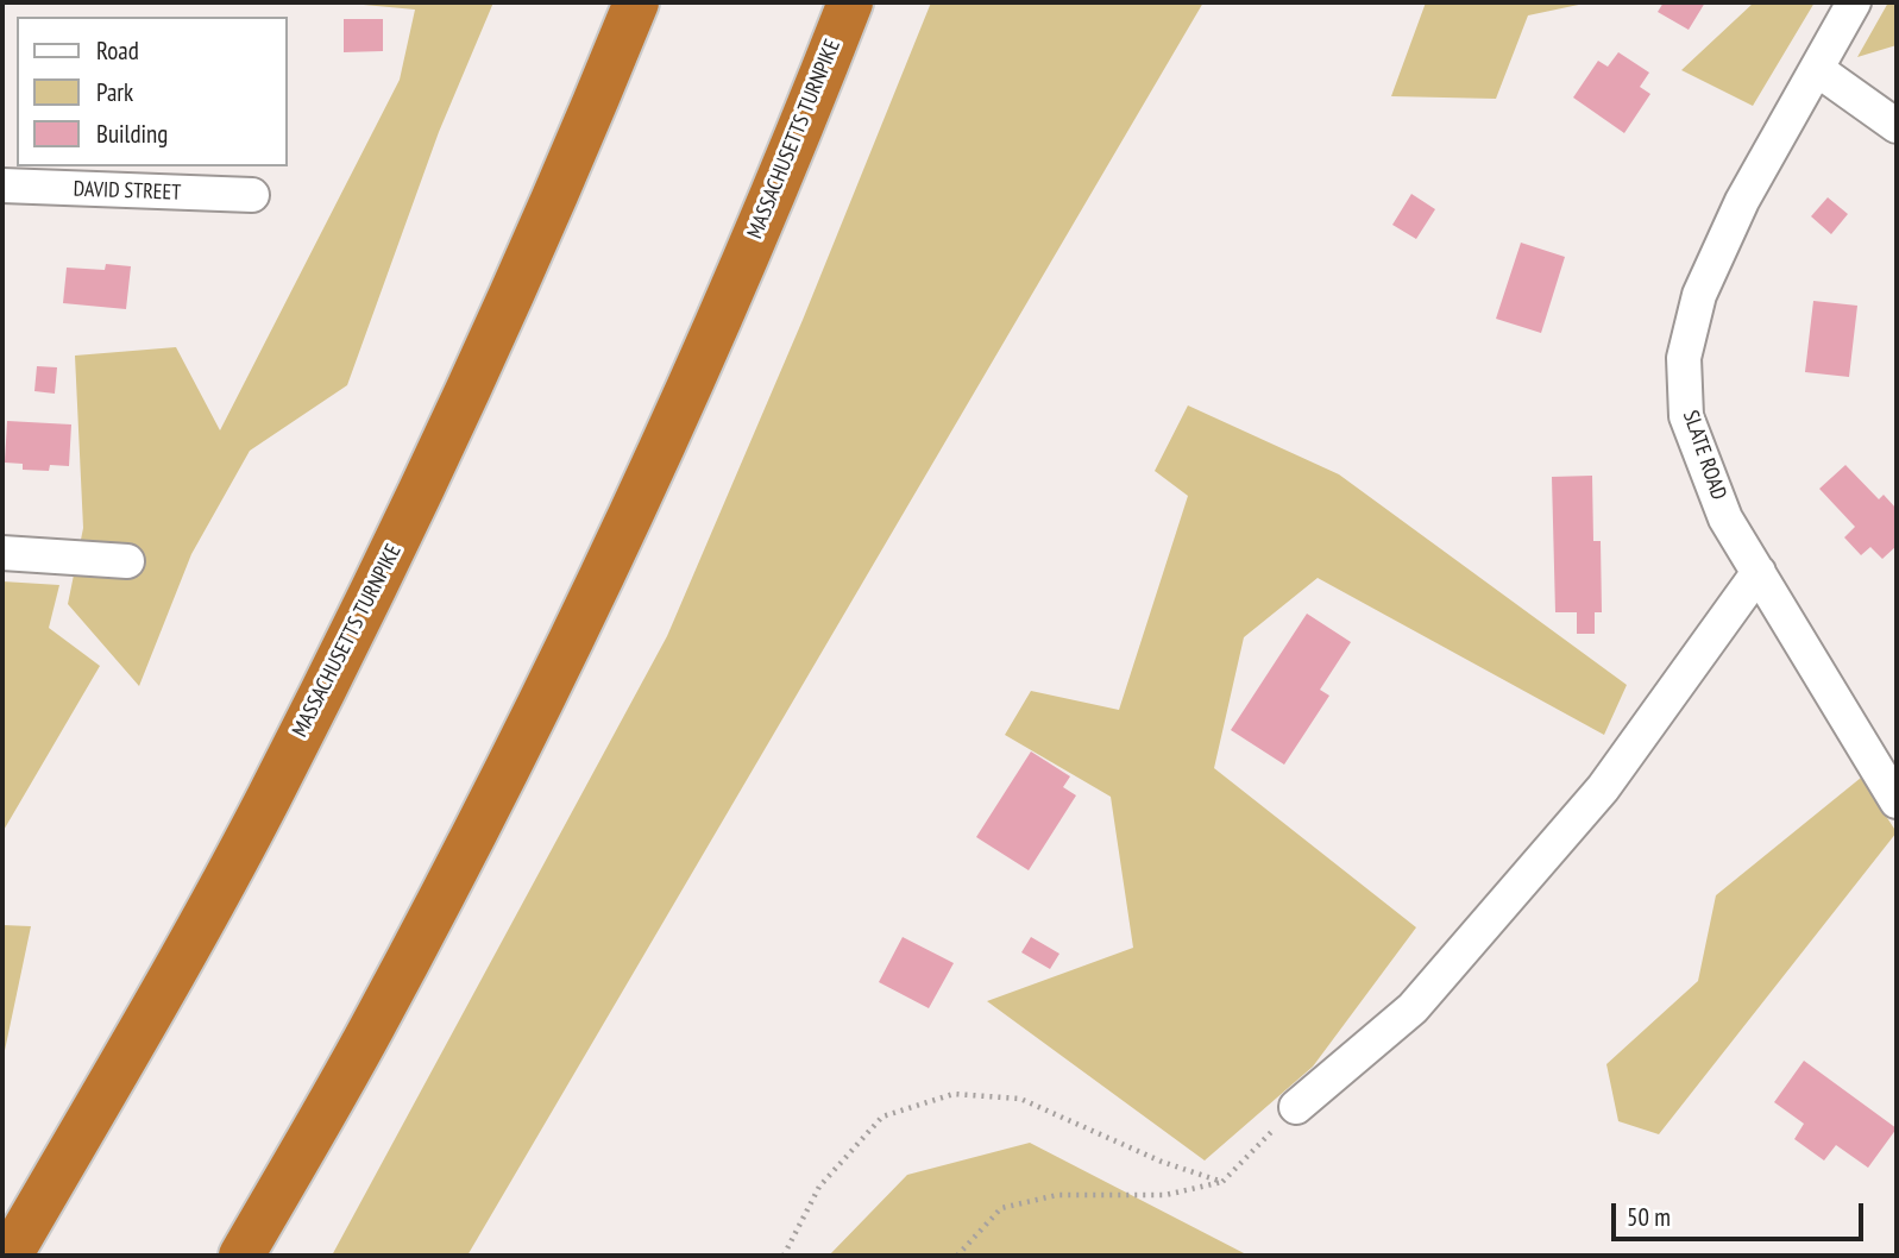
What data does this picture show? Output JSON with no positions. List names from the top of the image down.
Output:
{
  "streets": {
    "highway": ["MASSACHUSETTS TURNPIKE"],
    "street": ["DAVID STREET", "SLATE ROAD"]
  },
  "legend": ["Road", "Park", "Building"],
  "scale_bar": "50 m"
}
